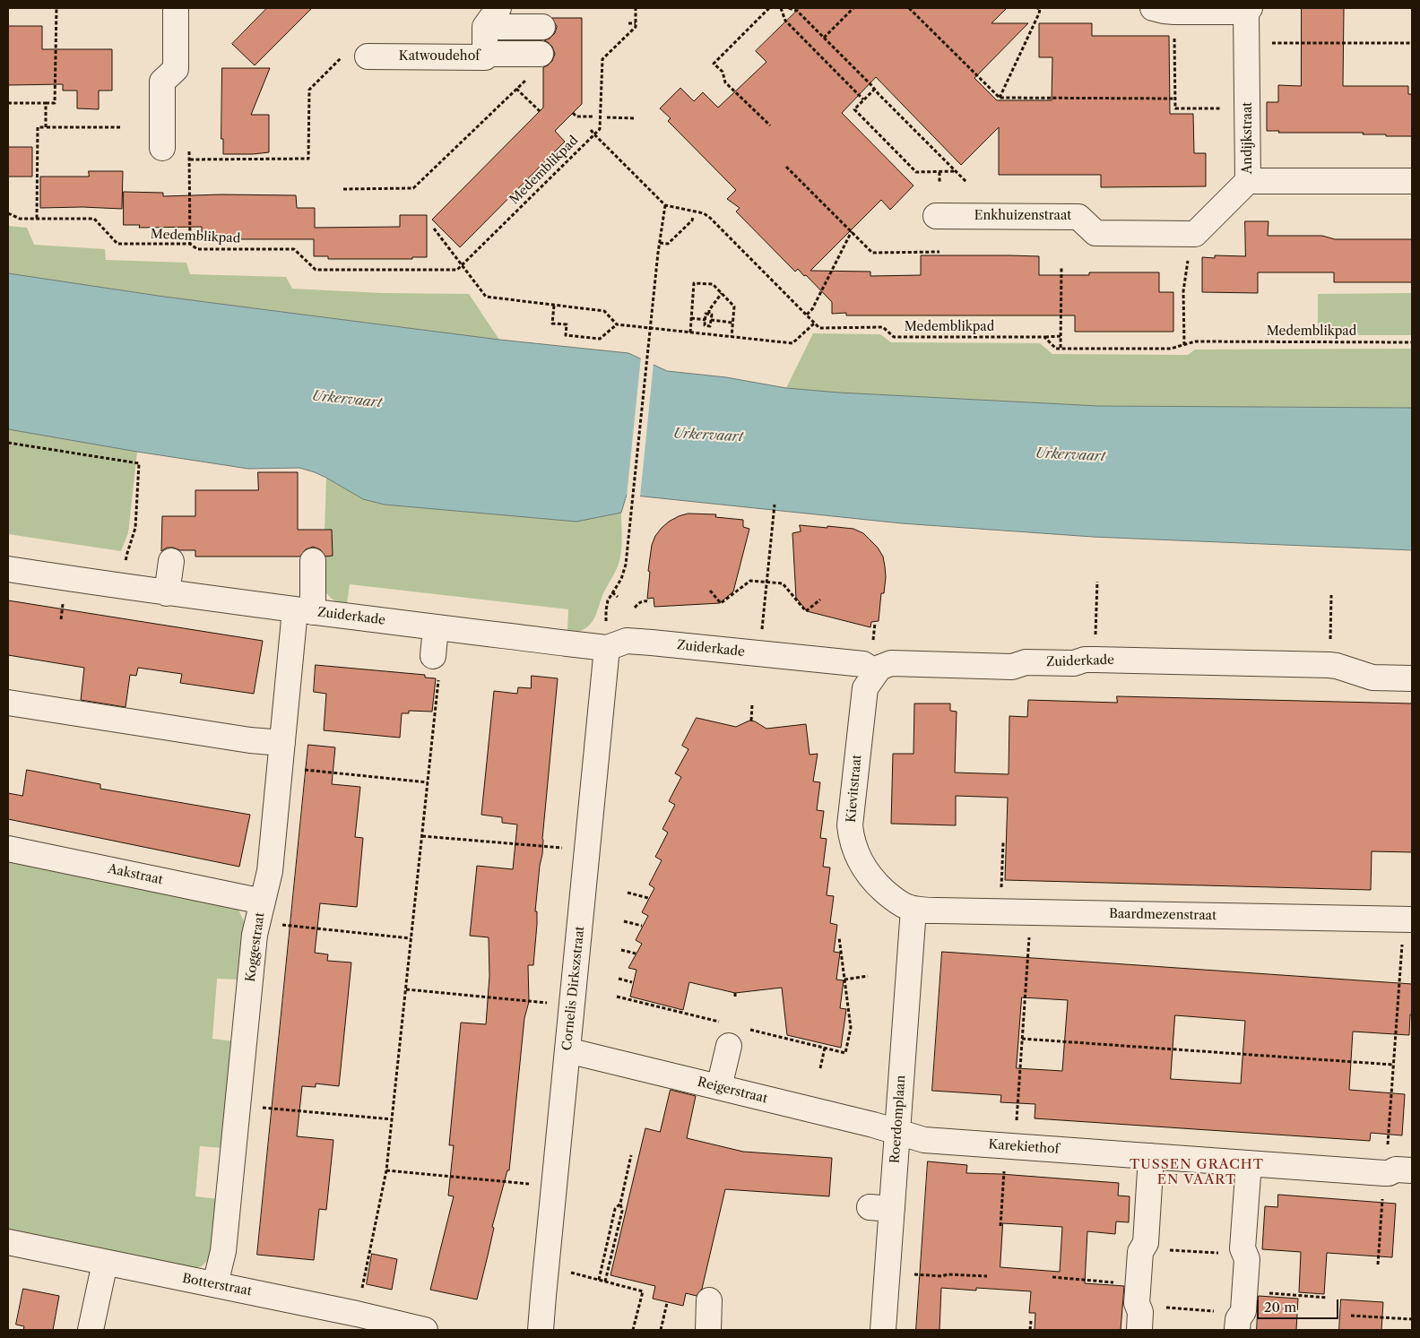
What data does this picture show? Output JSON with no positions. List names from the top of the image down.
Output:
{
  "streets": {
    "street": [
      "Katwoudehof",
      "Andijkstraat",
      "Enkhuizenstraat",
      "Zuiderkade",
      "Kievitstraat",
      "Aakstraat",
      "Baardmezenstraat",
      "Koggestraat",
      "Cornelis Dirkszstraat",
      "Reigerstraat",
      "Roerdomplaan",
      "Karekiethof",
      "Botterstraat"
    ],
    "path": ["Medemblikpad"]
  },
  "crossings": [
    ["Andijkstraat", "Enkhuizenstraat"],
    ["Zuiderkade", "Kievitstraat"],
    ["Zuiderkade", "Koggestraat"],
    ["Zuiderkade", "Cornelis Dirkszstraat"],
    ["Kievitstraat", "Baardmezenstraat"],
    ["Kievitstraat", "Roerdomplaan"],
    ["Aakstraat", "Koggestraat"],
    ["Baardmezenstraat", "Roerdomplaan"],
    ["Koggestraat", "Botterstraat"],
    ["Cornelis Dirkszstraat", "Reigerstraat"],
    ["Reigerstraat", "Roerdomplaan"],
    ["Reigerstraat", "Karekiethof"],
    ["Roerdomplaan", "Karekiethof"]
  ],
  "districts": ["TUSSEN GRACHT EN VAART"],
  "water": ["Urkervaart"],
  "scale_bar": "20 m"
}
